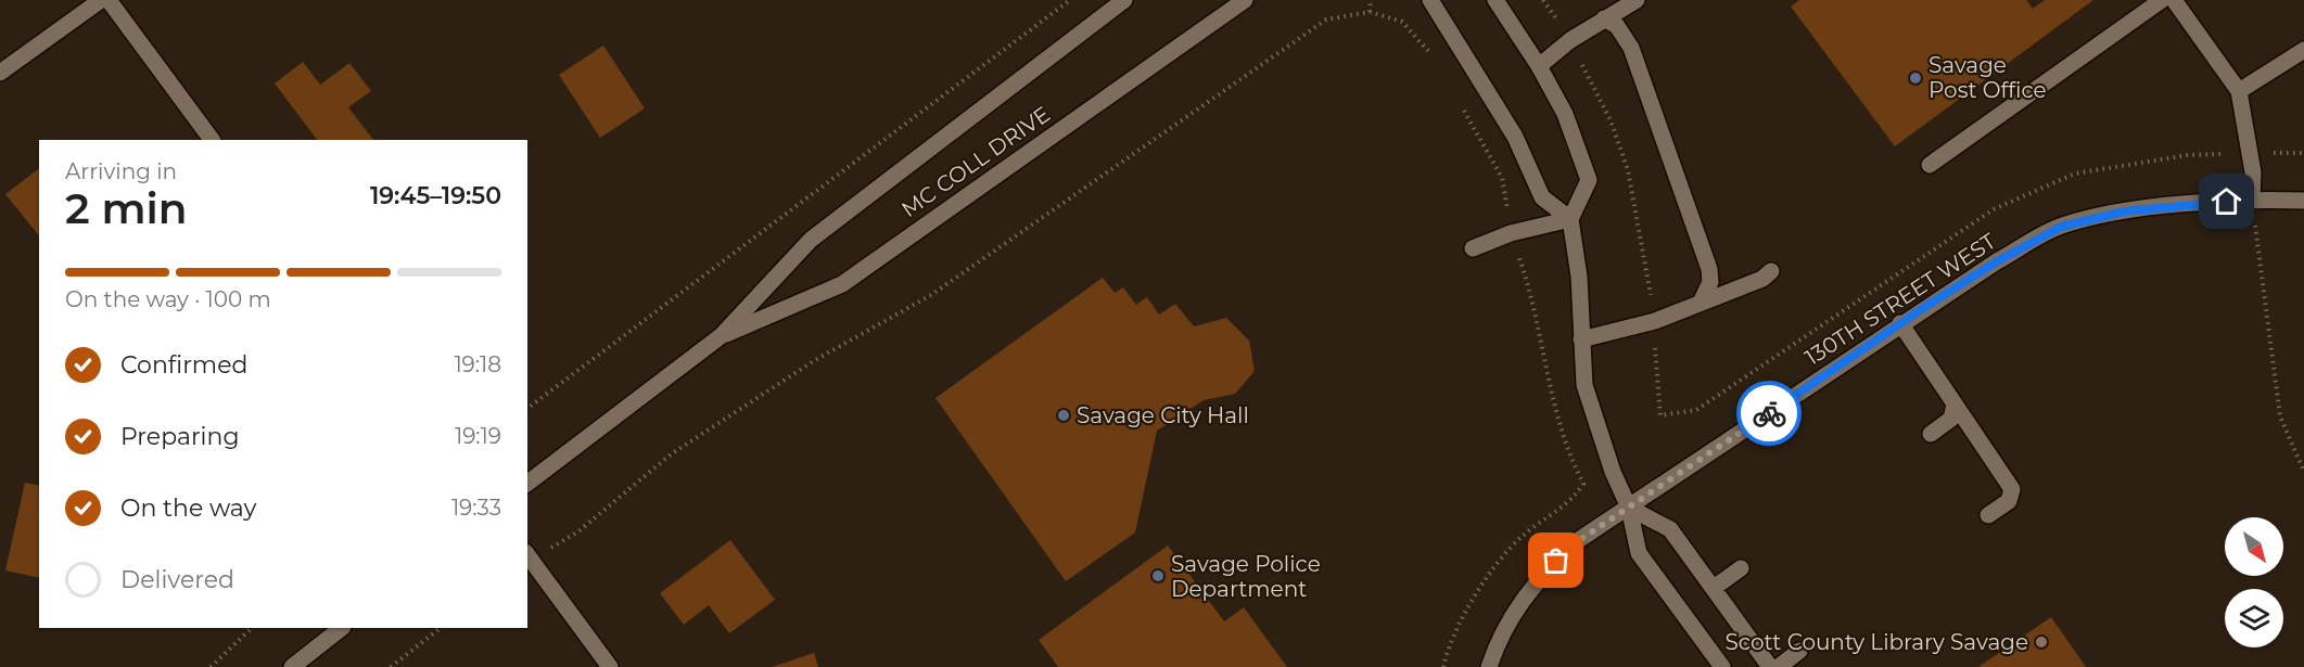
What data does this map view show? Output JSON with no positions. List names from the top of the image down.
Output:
{
  "streets": {
    "street": ["MC COLL DRIVE", "130TH STREET WEST"]
  },
  "places": [
    "Savage Post Office",
    "Savage City Hall",
    "Savage Police Department",
    "Scott County Library Savage"
  ],
  "north": "bottom right",
  "page": {
    "heading": ["2 min", "Arriving in", "19:45–19:50"],
    "bar": "On the way · 100 m",
    "list": [
      ["Confirmed", "19:18"],
      ["Preparing", "19:19"],
      ["On the way", "19:33"],
      "Delivered"
    ]
  }
}
